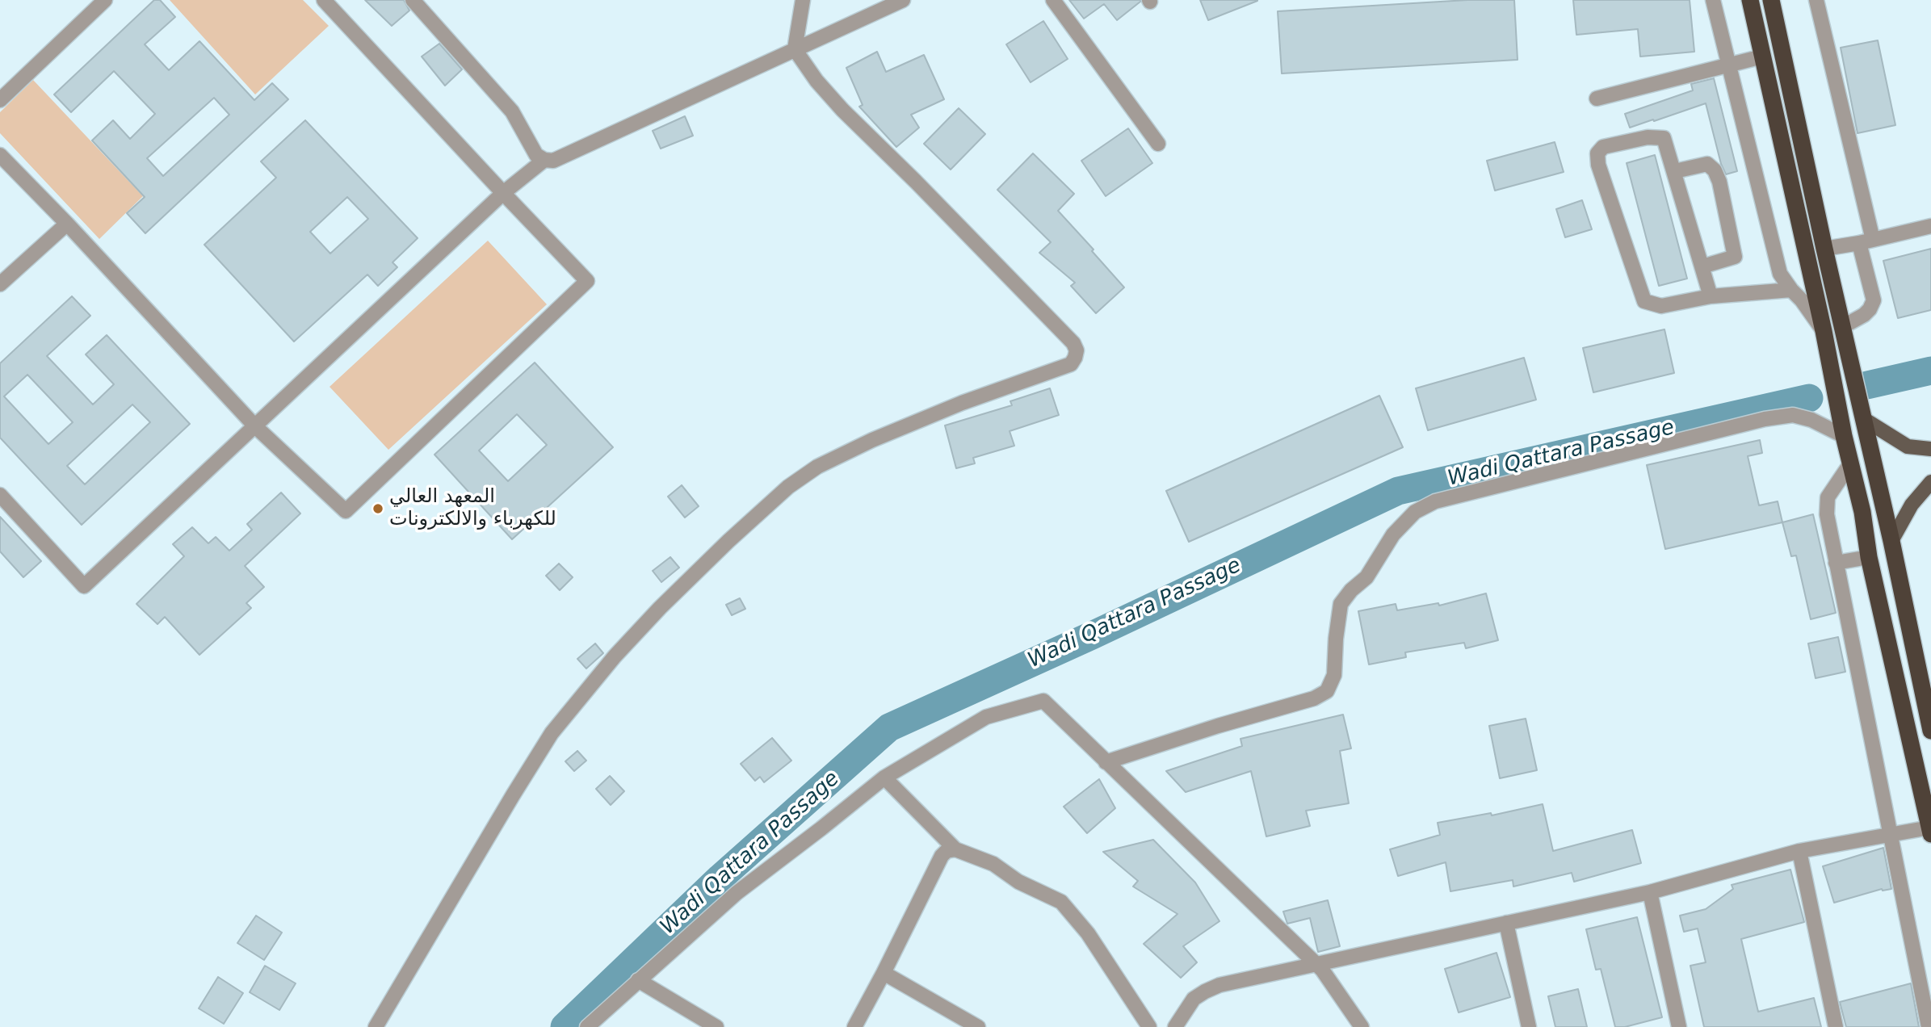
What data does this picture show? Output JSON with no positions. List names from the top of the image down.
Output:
{
  "water": ["Wadi Qattara Passage"],
  "places": ["المعهد العالي للكهرباء والالكترونات"]
}
